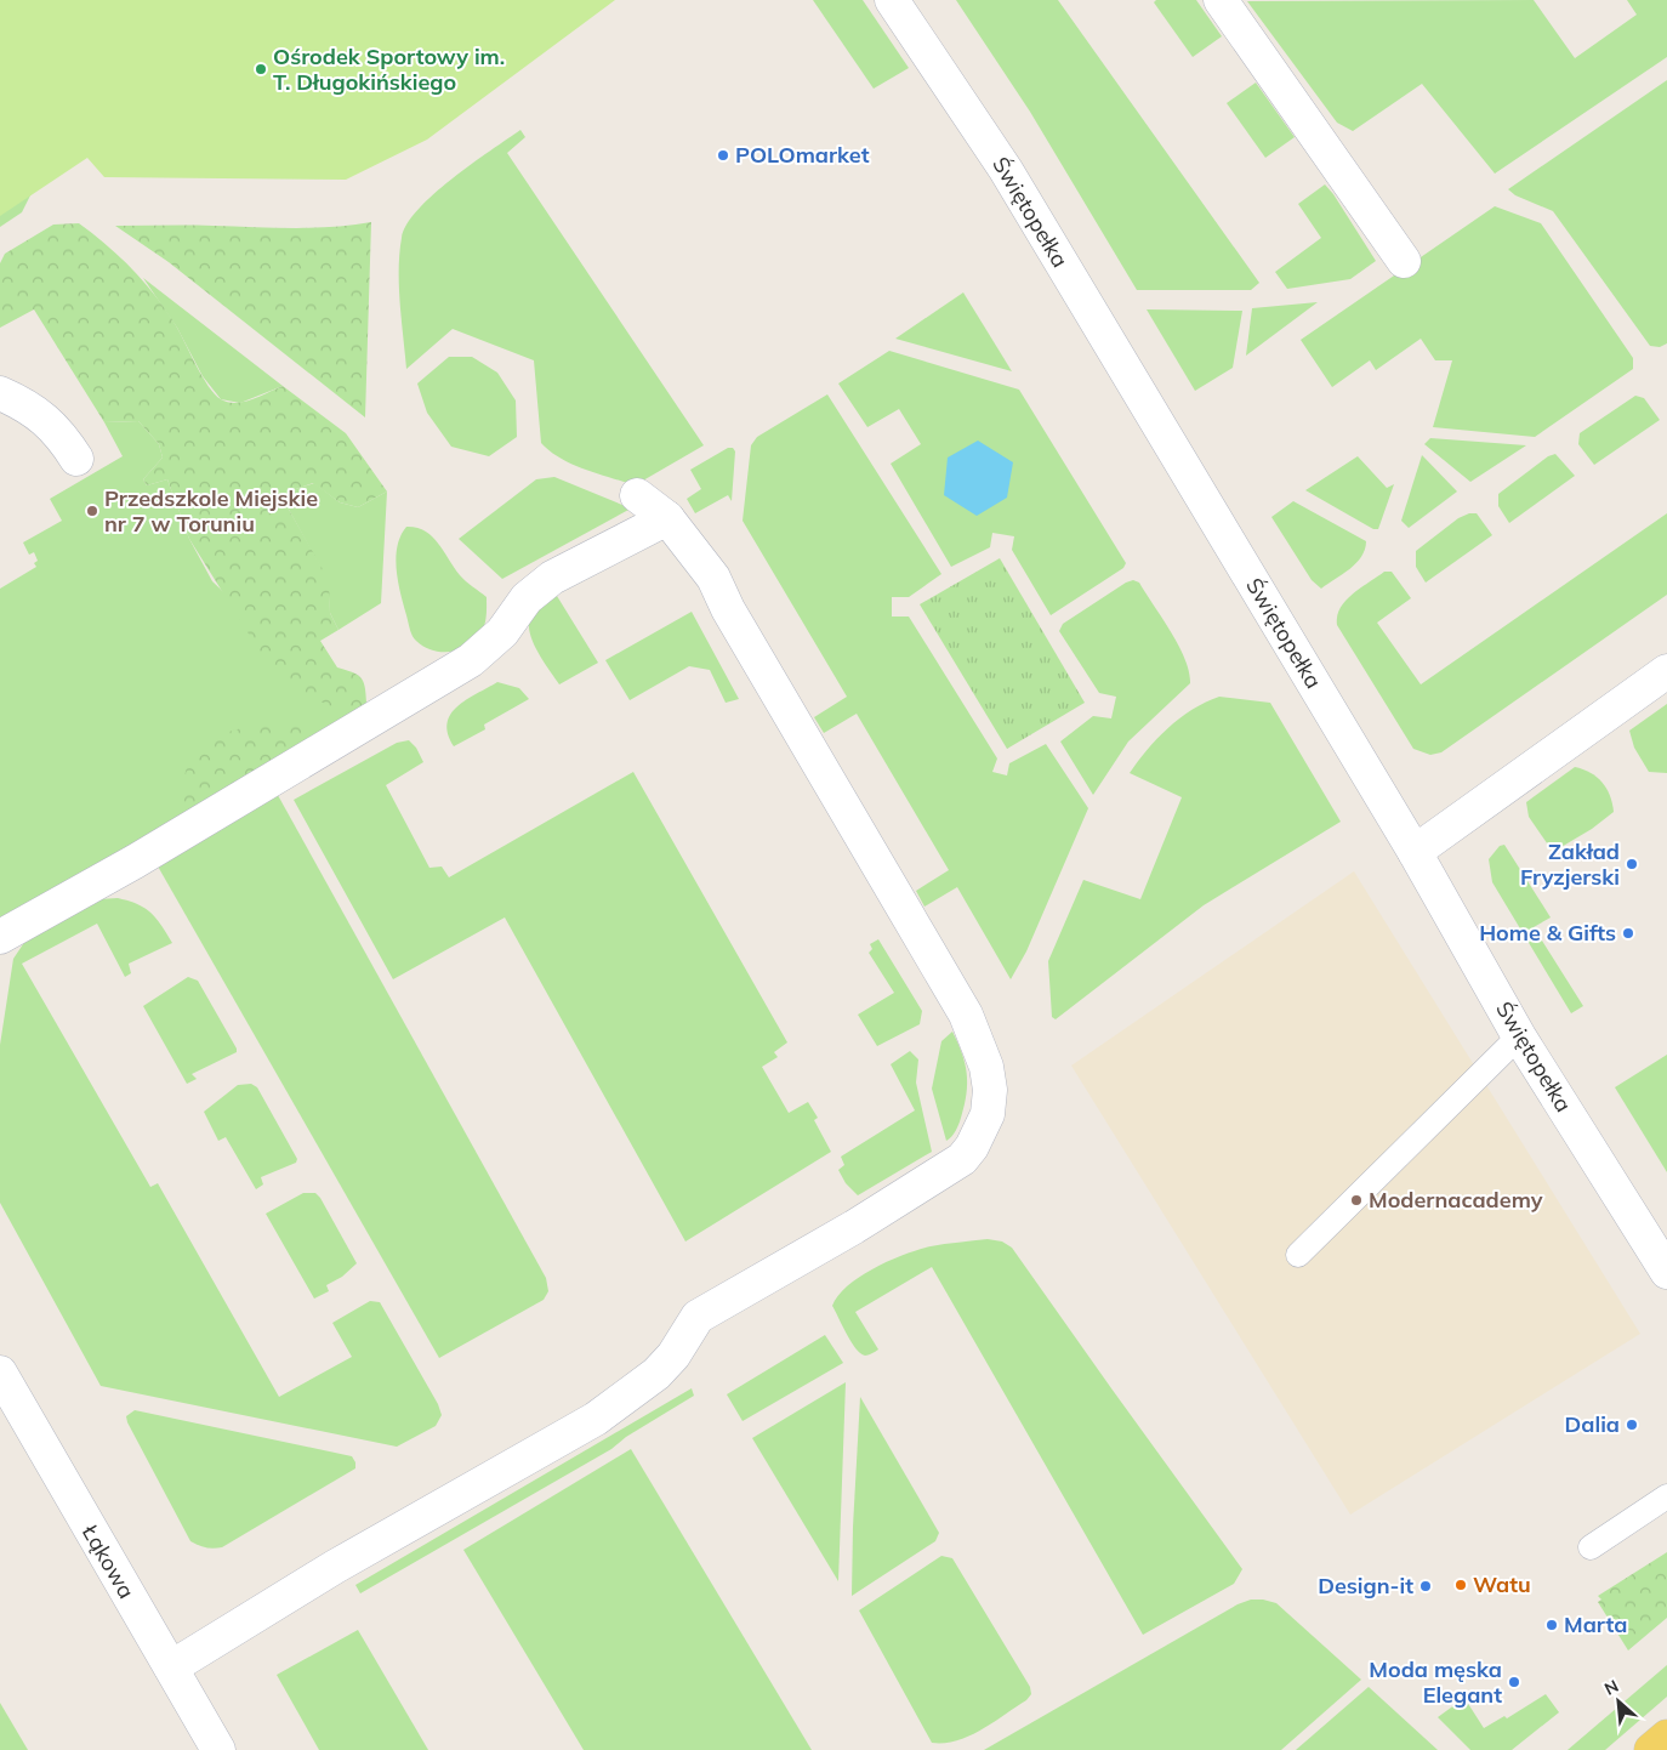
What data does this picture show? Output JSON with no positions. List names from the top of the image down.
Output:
{
  "streets": {
    "street": ["Świętopełka", "Łąkowa"]
  },
  "places": [
    "Ośrodek Sportowy im. T. Długokińskiego",
    "POLOmarket",
    "Przedszkole Miejskie nr 7 w Toruniu",
    "Zakład Fryzjerski",
    "Home & Gifts",
    "Modernacademy",
    "Dalia",
    "Watu",
    "Design-it",
    "Marta",
    "Moda męska Elegant"
  ],
  "north": "top left"
}
